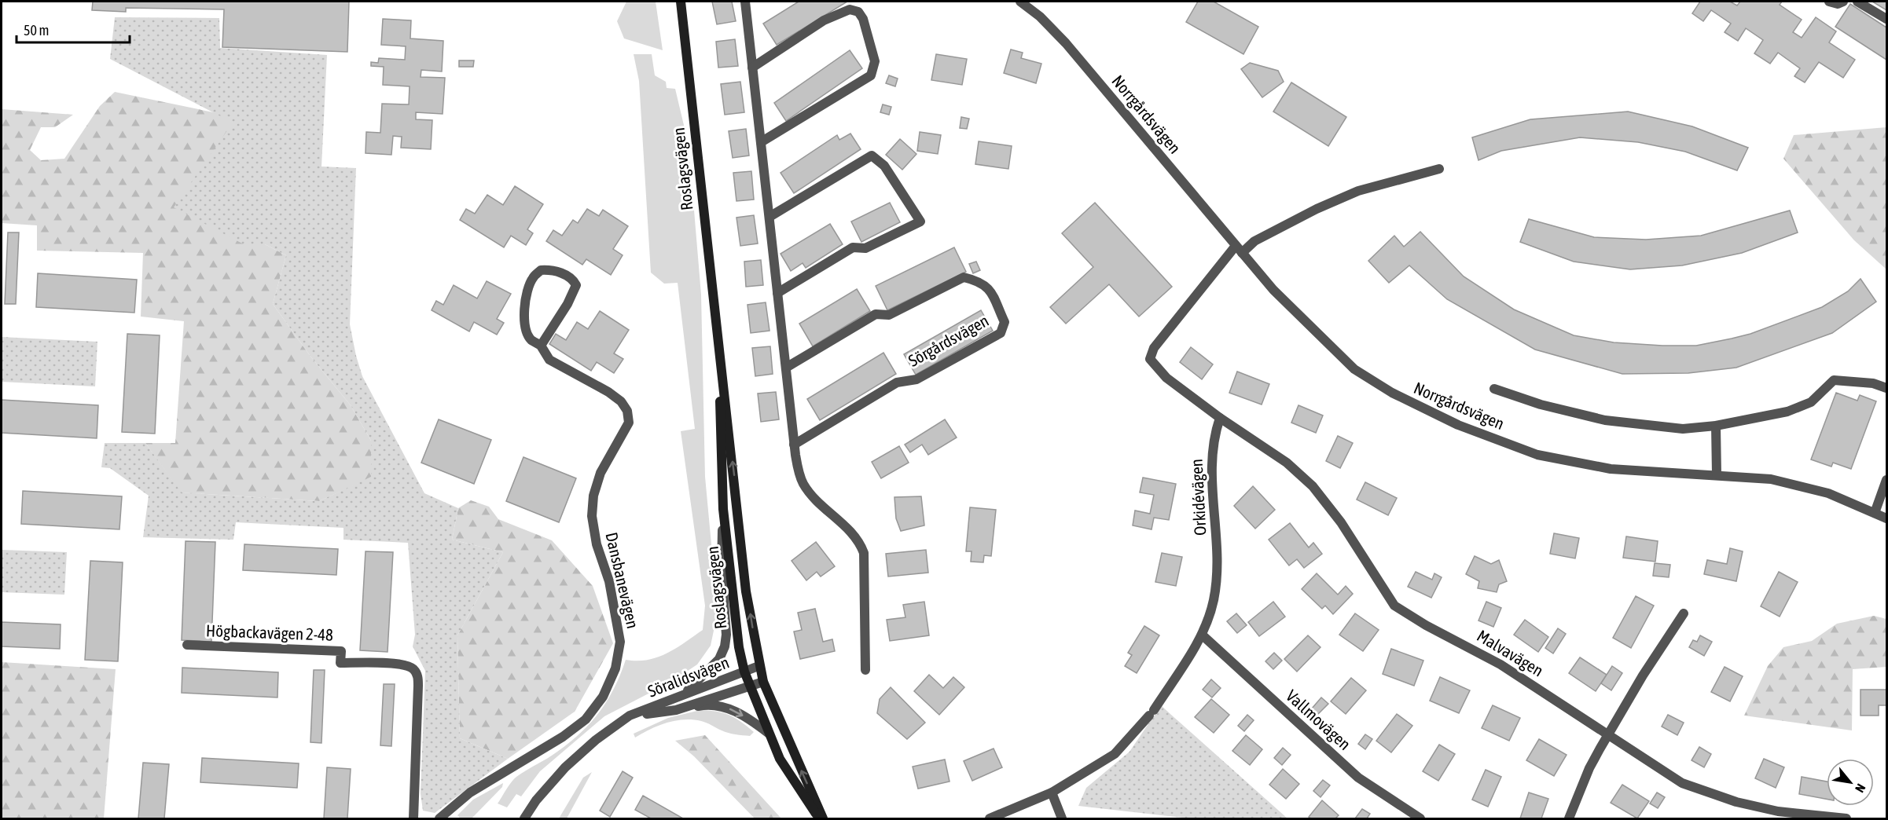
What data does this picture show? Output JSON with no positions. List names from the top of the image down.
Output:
{
  "streets": {
    "main road": ["Roslagsvägen"],
    "street": [
      "Norrgårdsvägen",
      "Sörgårdsvägen",
      "Orkidévägen",
      "Dansbanevägen",
      "Högbackavägen 2-48",
      "Malvavägen",
      "Söralidsvägen",
      "Vallmovägen"
    ]
  },
  "crossings": [
    ["Roslagsvägen", "Söralidsvägen"],
    ["Orkidévägen", "Malvavägen"],
    ["Orkidévägen", "Vallmovägen"]
  ],
  "scale_bar": "50 m",
  "north": "bottom right"
}
